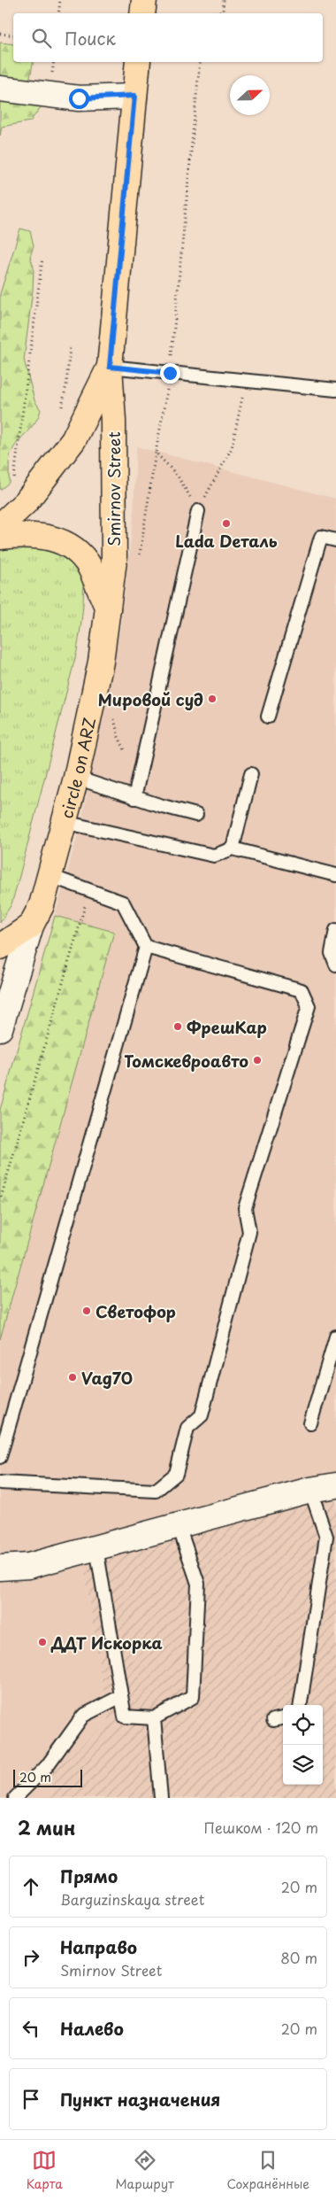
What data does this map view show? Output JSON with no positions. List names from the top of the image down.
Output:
{
  "streets": {
    "main road": ["Smirnov Street", "circle on ARZ"]
  },
  "crossings": [
    ["Smirnov Street", "circle on ARZ"]
  ],
  "places": [
    "Lada Dеталь",
    "Мировой суд",
    "ФрешКар",
    "Томскевроавто",
    "Светофор",
    "Vag70",
    "ДДТ Искорка"
  ],
  "scale_bar": "20 m",
  "north": "right",
  "page": {
    "search": "Поиск",
    "scale": "20 m",
    "heading": ["2 мин", "Пешком · 120 m"],
    "list": [
      ["Прямо", "Barguzinskaya street", "20 m"],
      ["Направо", "Smirnov Street", "80 m"],
      ["Налево", "20 m"],
      "Пункт назначения"
    ],
    "nav": ["Карта", "Маршрут", "Сохранённые"]
  }
}
